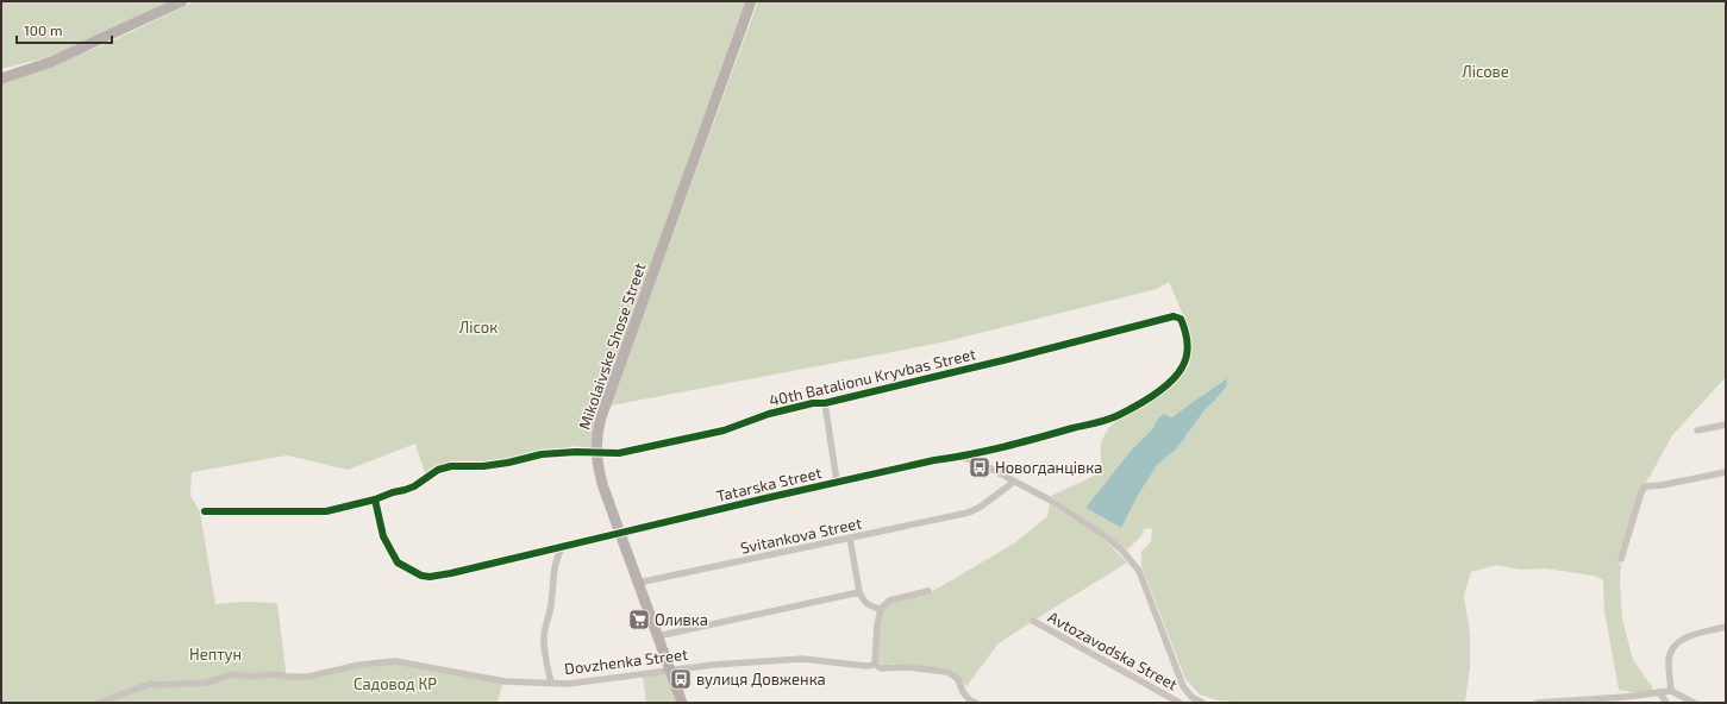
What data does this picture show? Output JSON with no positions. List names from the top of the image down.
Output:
{
  "streets": {
    "main road": ["Mikolaivske Shose Street"],
    "street": [
      "40th Batalionu Kryvbas Street",
      "Tatarska Street",
      "Svitankova Street",
      "Avtozavodska Street",
      "Dovzhenka Street"
    ]
  },
  "crossings": [
    ["Mikolaivske Shose Street", "40th Batalionu Kryvbas Street"],
    ["Mikolaivske Shose Street", "Tatarska Street"],
    ["Mikolaivske Shose Street", "Svitankova Street"],
    ["Mikolaivske Shose Street", "Dovzhenka Street"],
    ["40th Batalionu Kryvbas Street", "Tatarska Street"]
  ],
  "parks": [
    "Лісове",
    "Лісок",
    "Нептун",
    "Садовод КР"
  ],
  "places": {
    "bus stop": ["Новогданцівка", "вулиця Довженка"],
    "supermarket": ["Оливка"]
  },
  "scale_bar": "100 m"
}
